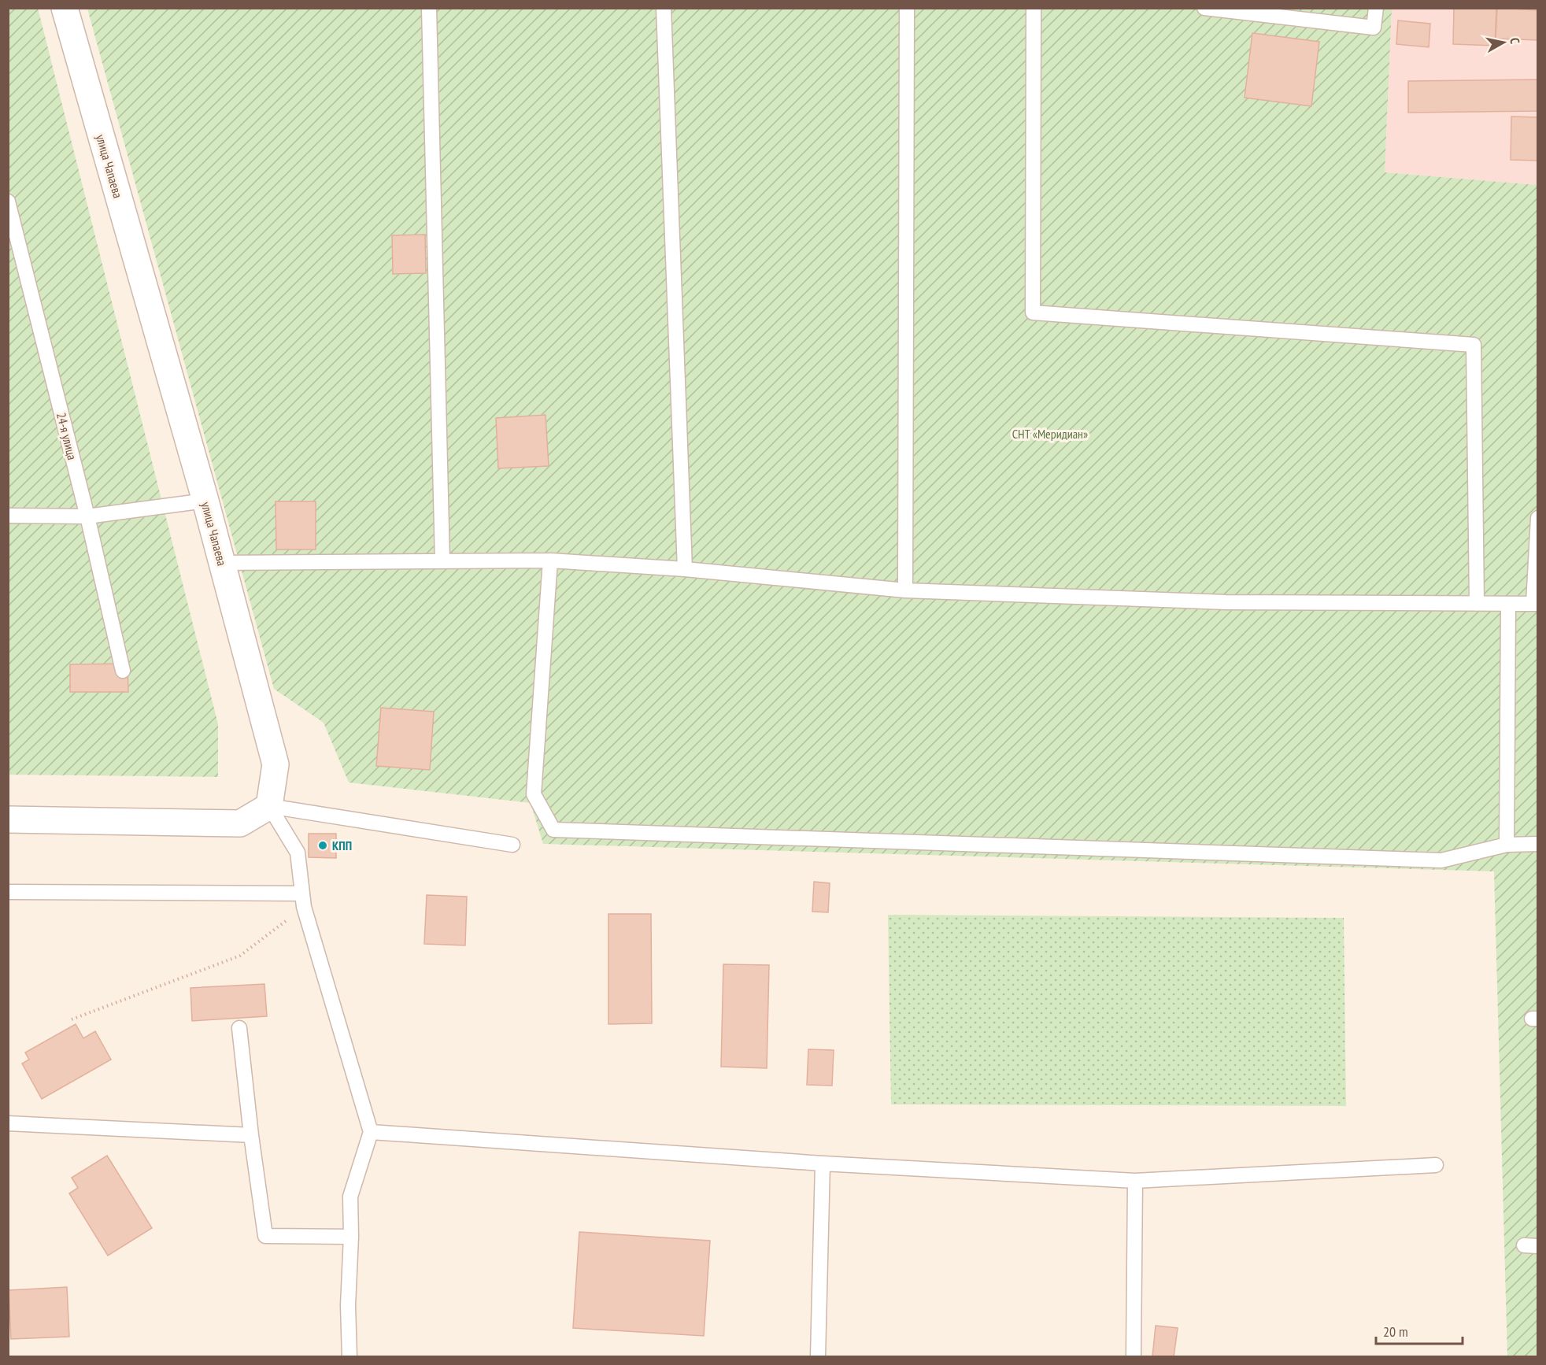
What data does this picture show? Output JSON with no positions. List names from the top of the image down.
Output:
{
  "streets": {
    "street": ["улица Чапаева"],
    "lane": ["24-я улица"]
  },
  "parks": ["СНТ «Меридиан»"],
  "places": ["КПП"],
  "scale_bar": "20 m",
  "north": "right"
}
